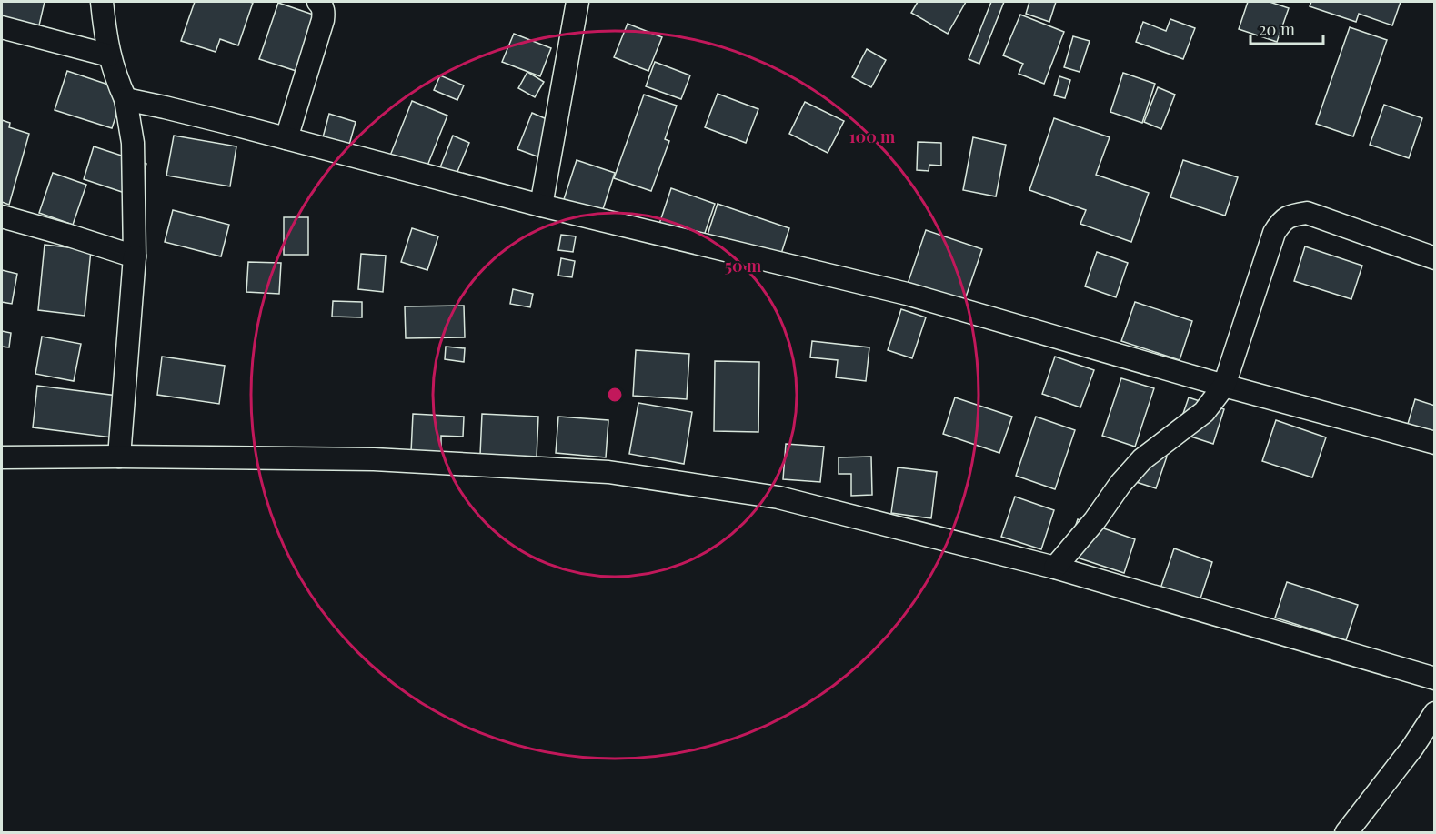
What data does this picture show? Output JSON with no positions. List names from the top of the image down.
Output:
{
  "scale_bar": "20 m",
  "rings": ["100 m", "50 m"]
}
